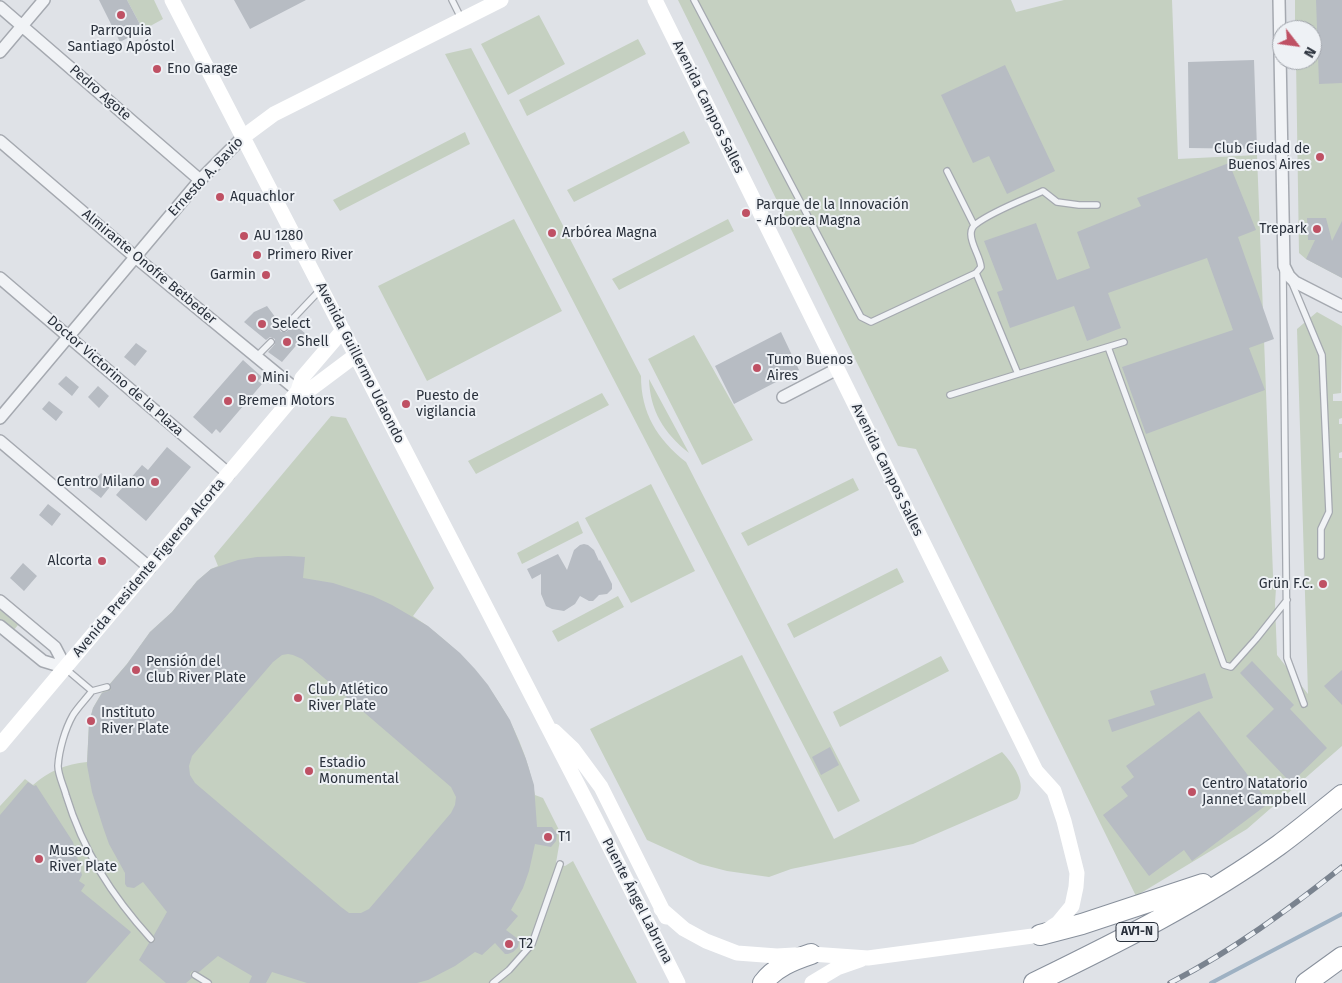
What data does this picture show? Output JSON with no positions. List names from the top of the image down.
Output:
{
  "streets": {
    "highway": ["AV1-N"],
    "main road": [
      "Avenida Campos Salles",
      "Ernesto A. Bavio",
      "Avenida Guillermo Udaondo",
      "Avenida Presidente Figueroa Alcorta",
      "Puente Ángel Labruna"
    ],
    "street": ["Pedro Agote", "Almirante Onofre Betbeder", "Doctor Victorino de la Plaza"]
  },
  "crossings": [
    ["Pedro Agote", "Ernesto A. Bavio"],
    ["Ernesto A. Bavio", "Almirante Onofre Betbeder"],
    ["Ernesto A. Bavio", "Avenida Guillermo Udaondo"],
    ["Ernesto A. Bavio", "Doctor Victorino de la Plaza"],
    ["Almirante Onofre Betbeder", "Avenida Presidente Figueroa Alcorta"],
    ["Avenida Guillermo Udaondo", "Avenida Presidente Figueroa Alcorta"],
    ["Avenida Guillermo Udaondo", "Puente Ángel Labruna"],
    ["Doctor Victorino de la Plaza", "Avenida Presidente Figueroa Alcorta"]
  ],
  "places": [
    "Parroquia Santiago Apóstol",
    "Eno Garage",
    "Club Ciudad de Buenos Aires",
    "Aquachlor",
    "Parque de la Innovación - Arborea Magna",
    "Trepark",
    "Arbórea Magna",
    "AU 1280",
    "Primero River",
    "Garmin",
    "Select",
    "Shell",
    "Tumo Buenos Aires",
    "Mini",
    "Bremen Motors",
    "Puesto de vigilancia",
    "Centro Milano",
    "Alcorta",
    "Grün F.C.",
    "Pensión del Club River Plate",
    "Club Atlético River Plate",
    "Instituto River Plate",
    "Estadio Monumental",
    "Centro Natatorio Jannet Campbell",
    "T1",
    "Museo River Plate",
    "T2"
  ],
  "north": "bottom right"
}
